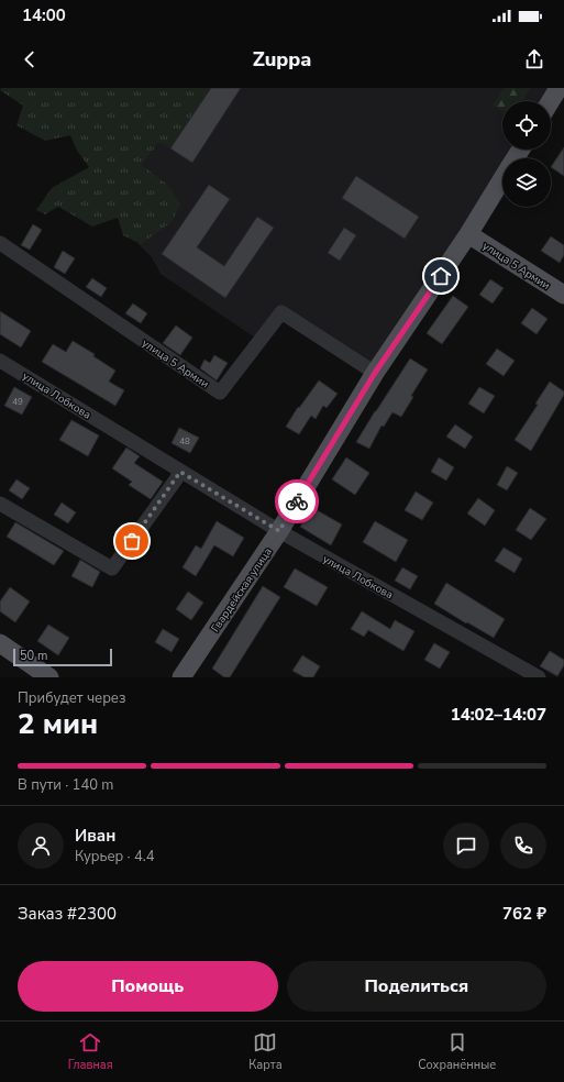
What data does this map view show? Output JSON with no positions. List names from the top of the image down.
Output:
{
  "streets": {
    "main road": ["улица 5 Армии", "Гвардейская улица"],
    "street": ["улица Лобкова"]
  },
  "crossings": [
    ["улица 5 Армии", "Гвардейская улица"],
    ["улица Лобкова", "Гвардейская улица"]
  ],
  "house_numbers": ["49", "48"],
  "scale_bar": "50 m",
  "page": {
    "status": "14:00",
    "header": "Zuppa",
    "scale": "50 m",
    "heading": ["2 мин", "Прибудет через", "14:02–14:07"],
    "panel": [
      "Иван",
      "Курьер · 4.4",
      "Заказ #2300",
      "762 ₽"
    ],
    "bar": "В пути · 140 m",
    "buttons": ["Помощь", "Поделиться"],
    "tabs": ["Главная", "Карта", "Сохранённые"]
  }
}
